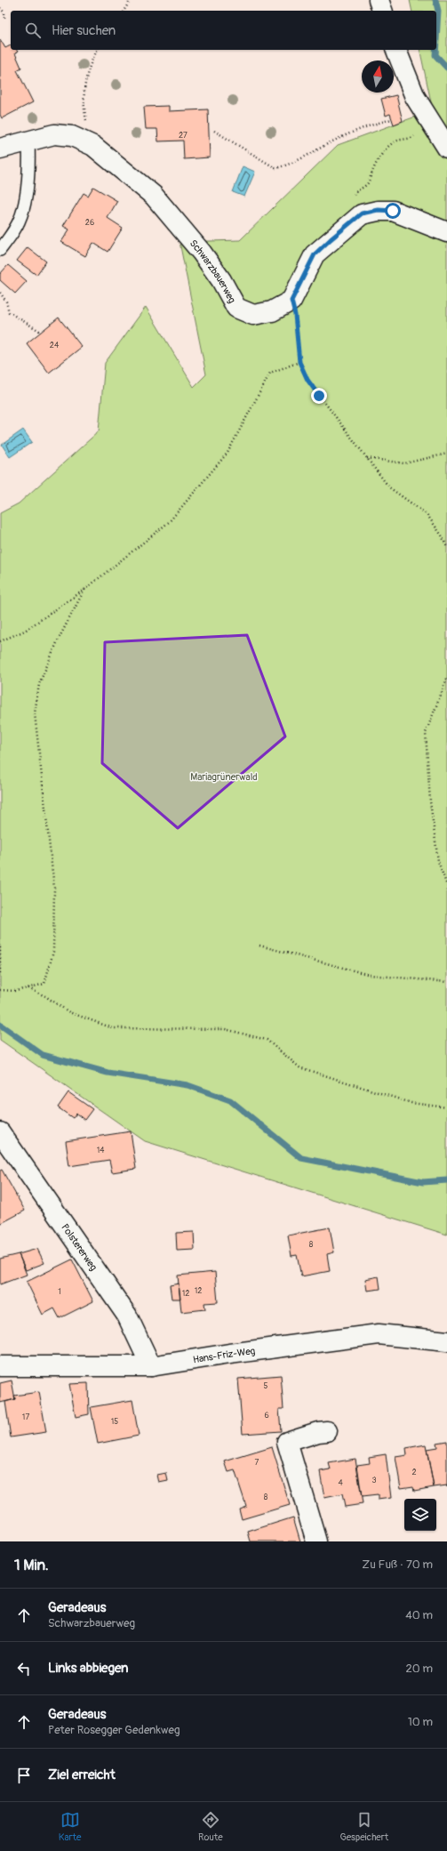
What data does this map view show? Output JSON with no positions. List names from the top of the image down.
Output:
{
  "streets": {
    "street": ["Schwarzbauerweg", "Polstererweg", "Hans-Friz-Weg"]
  },
  "crossings": [
    ["Polstererweg", "Hans-Friz-Weg"]
  ],
  "parks": ["Mariagrünerwald"],
  "house_numbers": [
    "27",
    "26",
    "24",
    "14",
    "8",
    "12",
    "1",
    "12",
    "5",
    "6",
    "17",
    "15",
    "7",
    "2",
    "3",
    "4",
    "8"
  ],
  "north": "top",
  "page": {
    "search": "Hier suchen",
    "heading": ["1 Min.", "Zu Fuß · 70 m"],
    "list": [
      ["Geradeaus", "Schwarzbauerweg", "40 m"],
      ["Links abbiegen", "20 m"],
      ["Geradeaus", "Peter Rosegger Gedenkweg", "10 m"],
      "Ziel erreicht"
    ],
    "nav": ["Karte", "Route", "Gespeichert"]
  }
}
